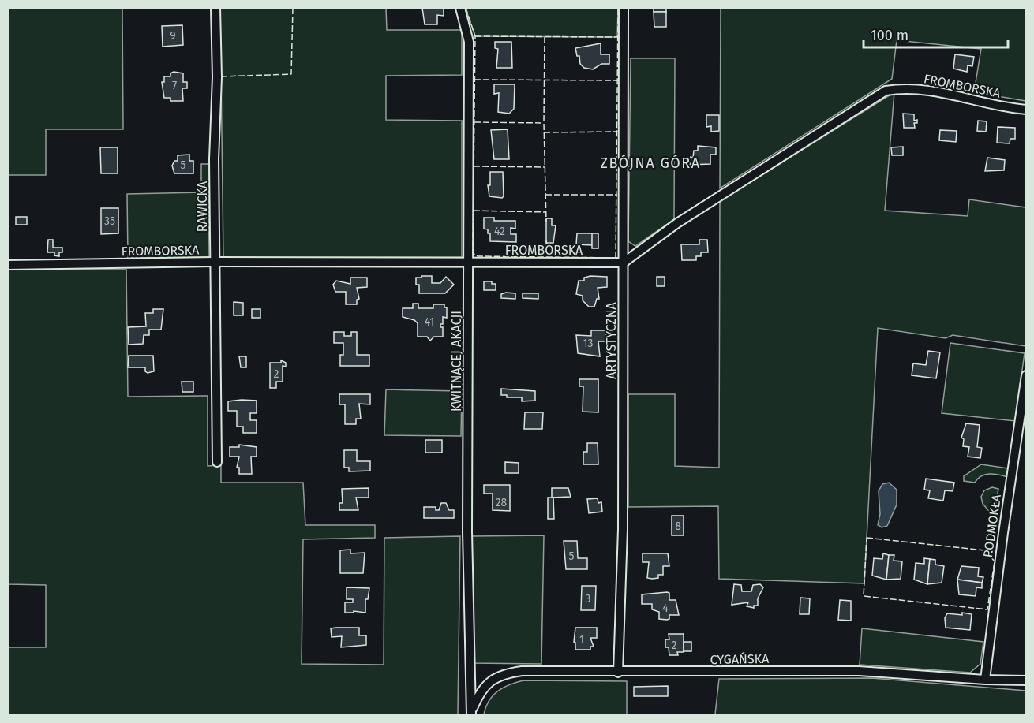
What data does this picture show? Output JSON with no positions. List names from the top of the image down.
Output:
{
  "streets": {
    "street": [
      "FROMBORSKA",
      "RAWICKA",
      "ARTYSTYCZNA",
      "KWITNĄCEJ AKACJI",
      "PODMOKŁA",
      "CYGAŃSKA"
    ]
  },
  "crossings": [
    ["FROMBORSKA", "RAWICKA"],
    ["FROMBORSKA", "ARTYSTYCZNA"],
    ["FROMBORSKA", "KWITNĄCEJ AKACJI"],
    ["ARTYSTYCZNA", "CYGAŃSKA"],
    ["KWITNĄCEJ AKACJI", "CYGAŃSKA"],
    ["PODMOKŁA", "CYGAŃSKA"]
  ],
  "districts": ["ZBÓJNA GÓRA"],
  "house_numbers": [
    "9",
    "7",
    "5",
    "35",
    "42",
    "41",
    "13",
    "2",
    "28",
    "8",
    "5",
    "3",
    "4",
    "1",
    "2"
  ],
  "scale_bar": "100 m"
}
